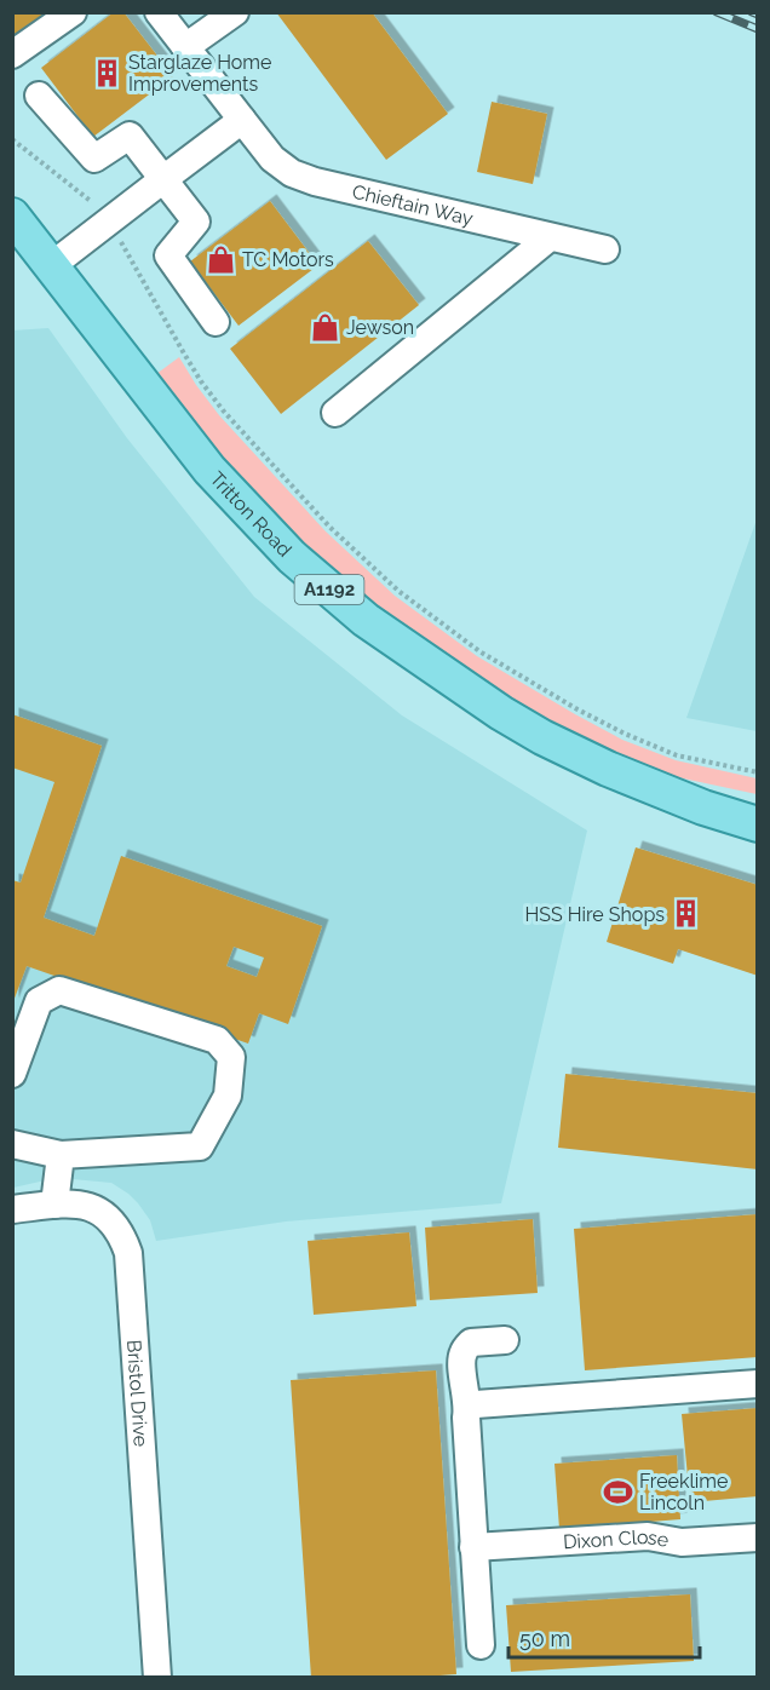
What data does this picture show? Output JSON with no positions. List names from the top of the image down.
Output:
{
  "streets": {
    "main road": ["Tritton Road", "A1192"],
    "street": ["Chieftain Way", "Bristol Drive", "Dixon Close"]
  },
  "places": {
    "building": ["Starglaze Home Improvements", "HSS Hire Shops"],
    "shop": ["TC Motors", "Jewson"],
    "sports": ["Freeklime Lincoln"]
  },
  "scale_bar": "50 m"
}
